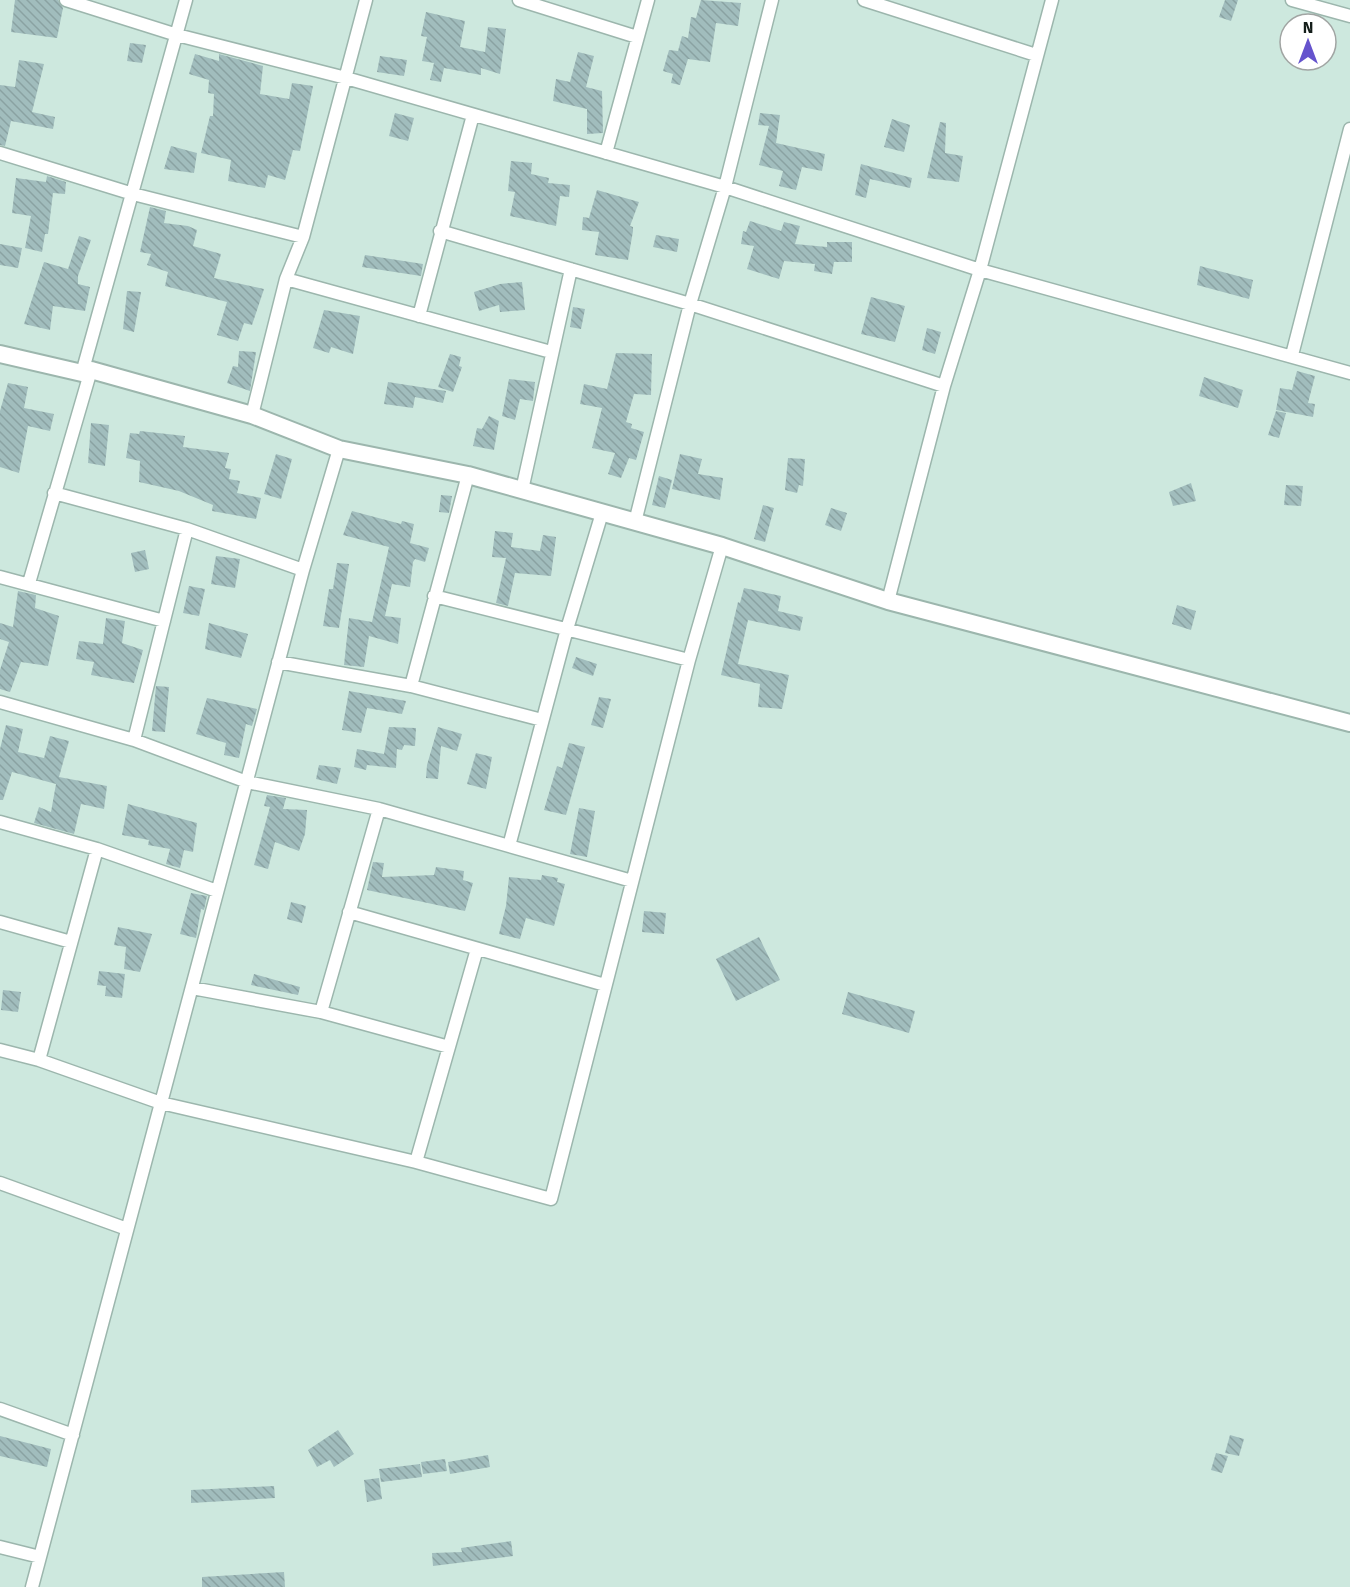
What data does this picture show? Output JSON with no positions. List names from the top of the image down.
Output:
{
  "north": "top"
}
